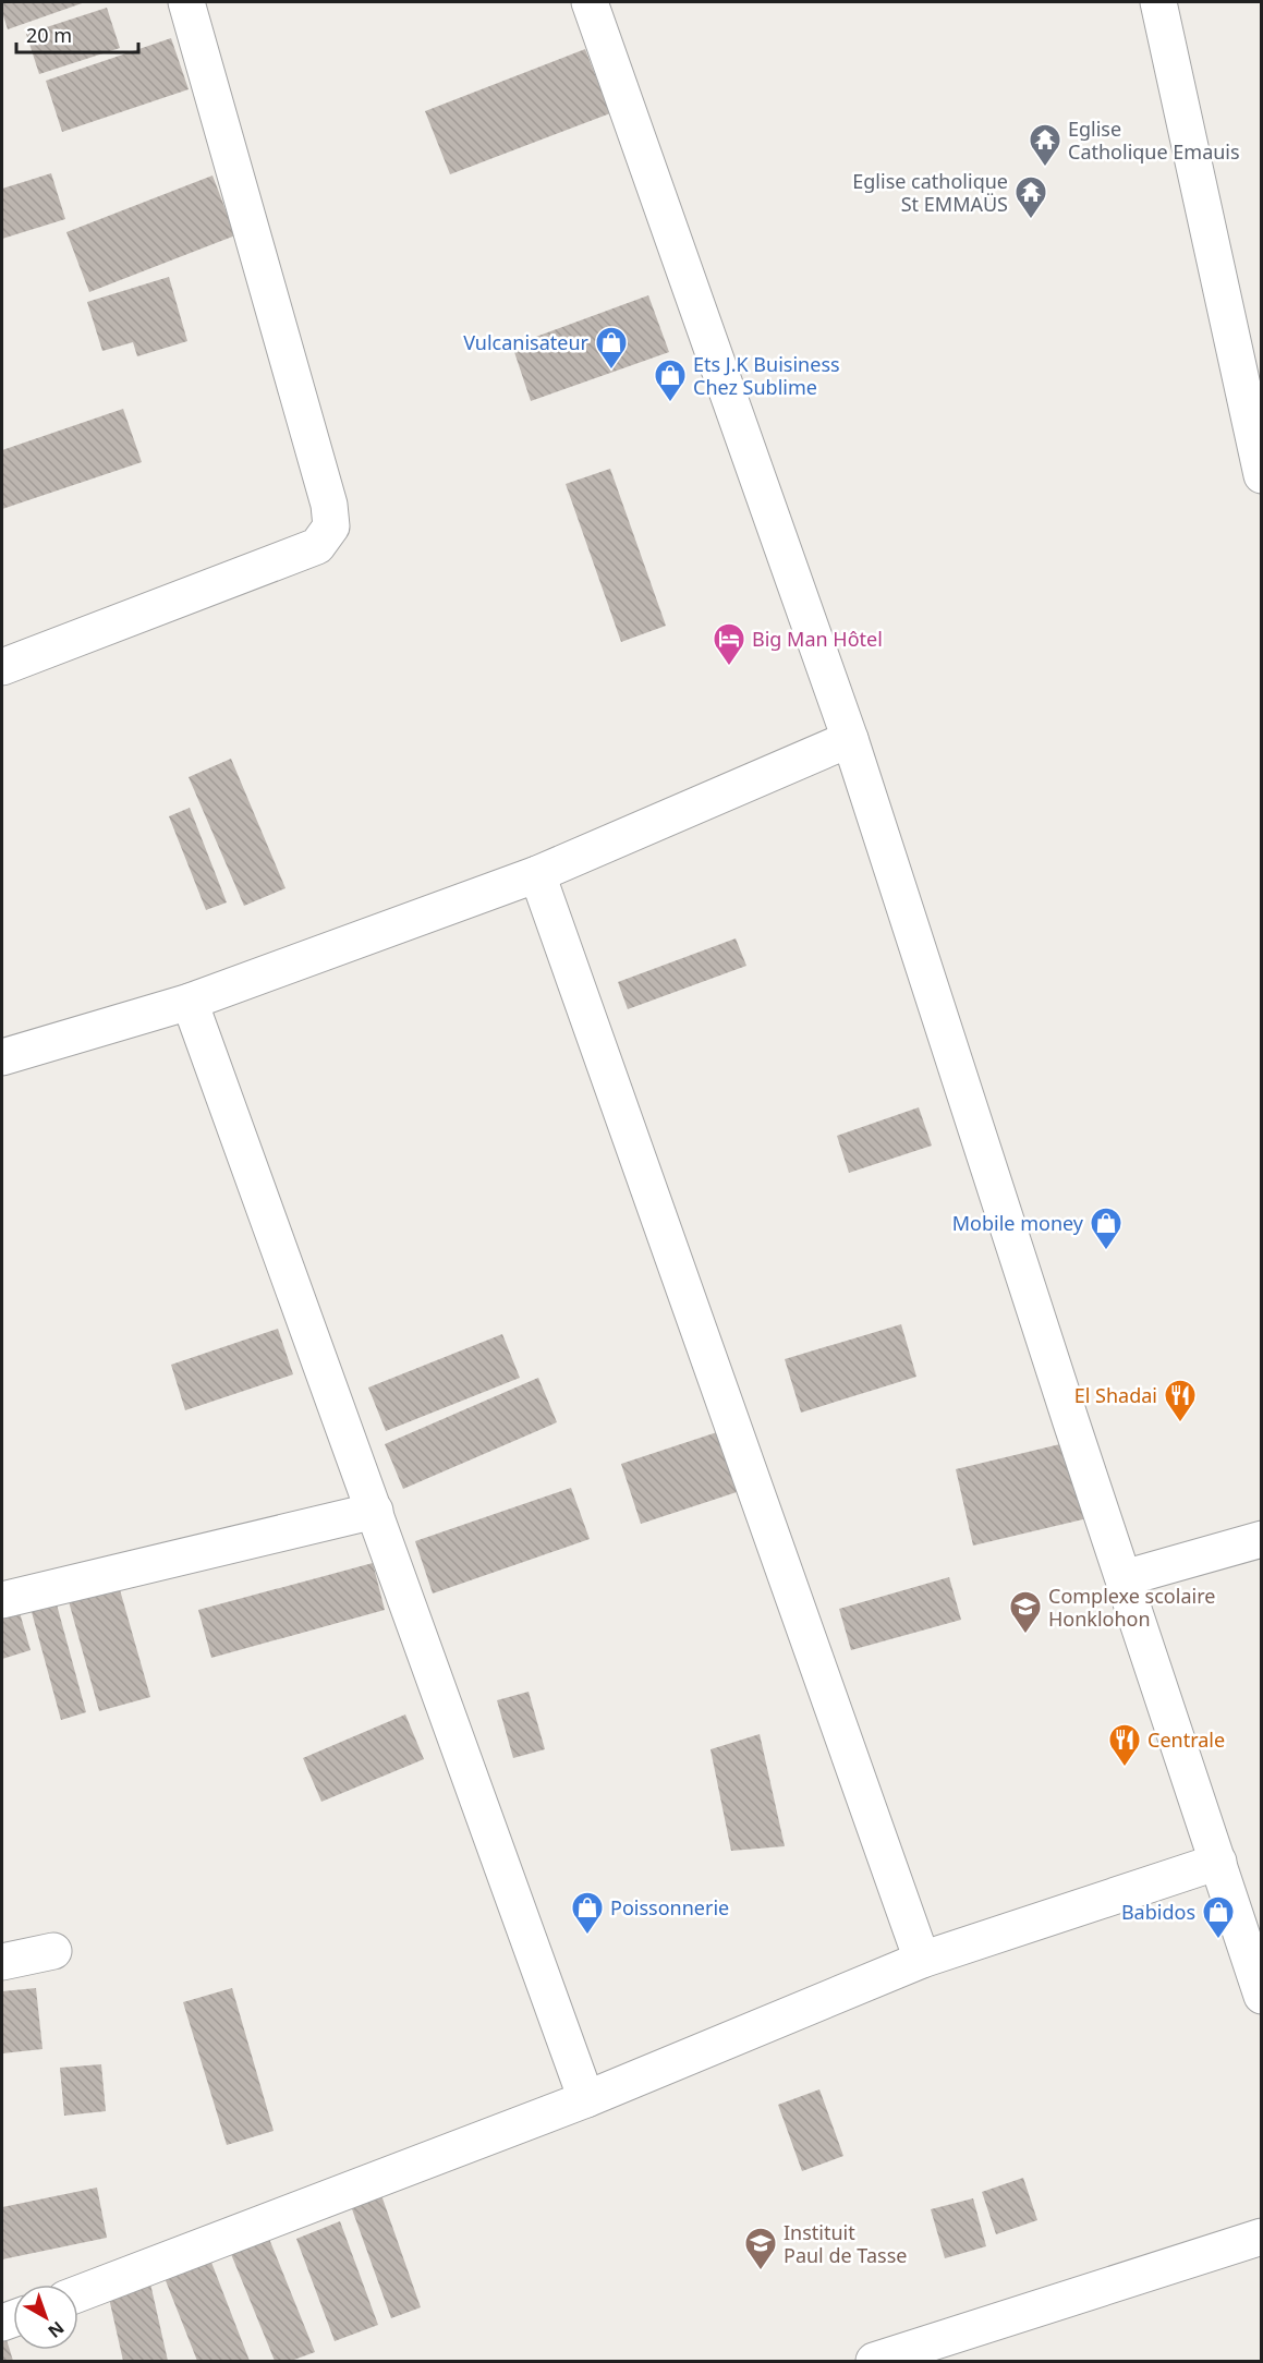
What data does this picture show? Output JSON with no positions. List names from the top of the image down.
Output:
{
  "places": {
    "temple": ["Eglise Catholique Emauis", "Eglise catholique St EMMAÜS"],
    "shop": [
      "Vulcanisateur",
      "Ets J.K Buisiness Chez Sublime",
      "Mobile money",
      "Poissonnerie",
      "Babidos"
    ],
    "hotel": ["Big Man Hôtel"],
    "restaurant": ["El Shadai", "Centrale"],
    "school or university": ["Complexe scolaire Honklohon", "Instituit Paul de Tasse"]
  },
  "scale_bar": "20 m",
  "north": "bottom right"
}
